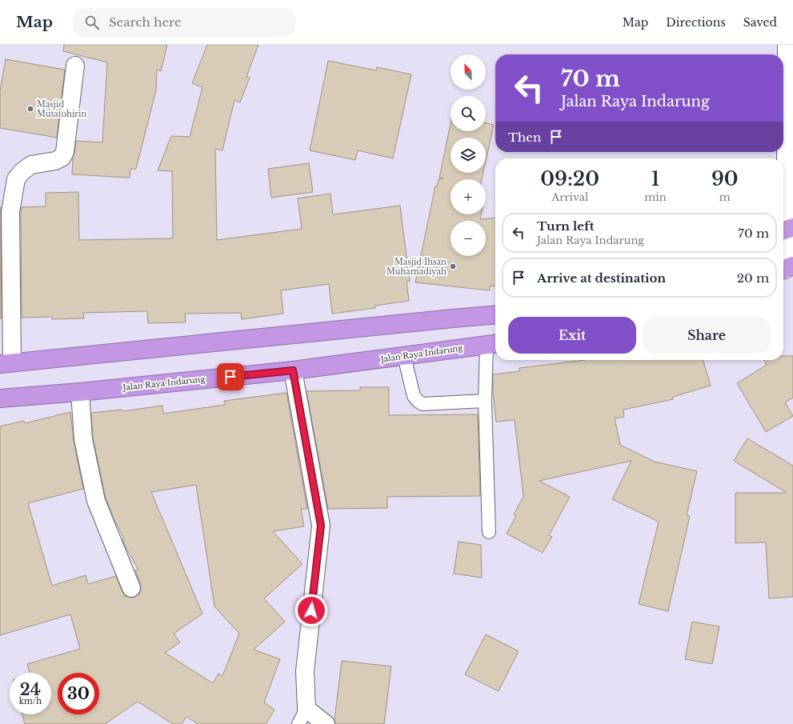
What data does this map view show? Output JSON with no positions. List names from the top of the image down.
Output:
{
  "streets": {
    "highway": ["Jalan Raya Indarung"]
  },
  "places": ["Masjid Mutatohirin", "Masjid Ihsan Muhamadiyah"],
  "north": "top left",
  "page": {
    "header": "Map",
    "search": "Search here",
    "nav": ["Map", "Directions", "Saved"],
    "map_buttons": ["+", "−"],
    "turn": ["70 m", "Jalan Raya Indarung"],
    "then": "Then",
    "eta": [
      "09:20",
      "Arrival",
      "1",
      "min",
      "90",
      "m"
    ],
    "list": [
      {
        "name": "Turn left",
        "note": "Jalan Raya Indarung",
        "value": "70 m"
      },
      {
        "name": "Arrive at destination",
        "value": "20 m"
      }
    ],
    "buttons": ["Exit", "Share"],
    "speed": "24 km/h",
    "limit": "30"
  }
}
